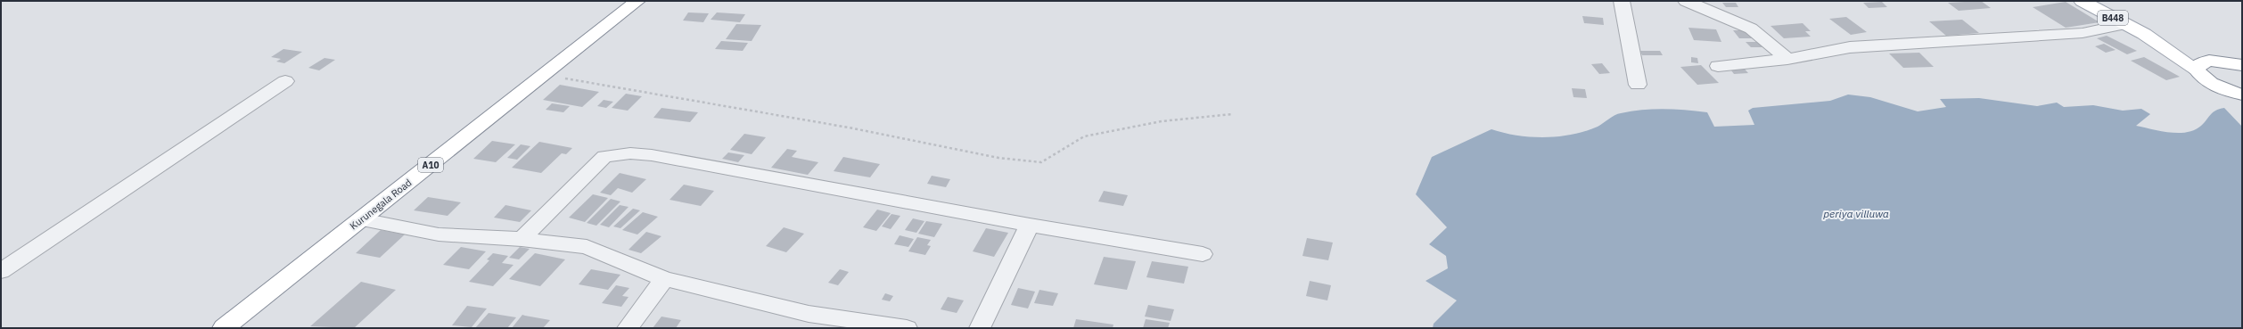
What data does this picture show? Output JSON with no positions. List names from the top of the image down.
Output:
{
  "streets": {
    "main road": ["B448", "A10", "Kurunegala Road"]
  },
  "water": ["periya villuwa"]
}
